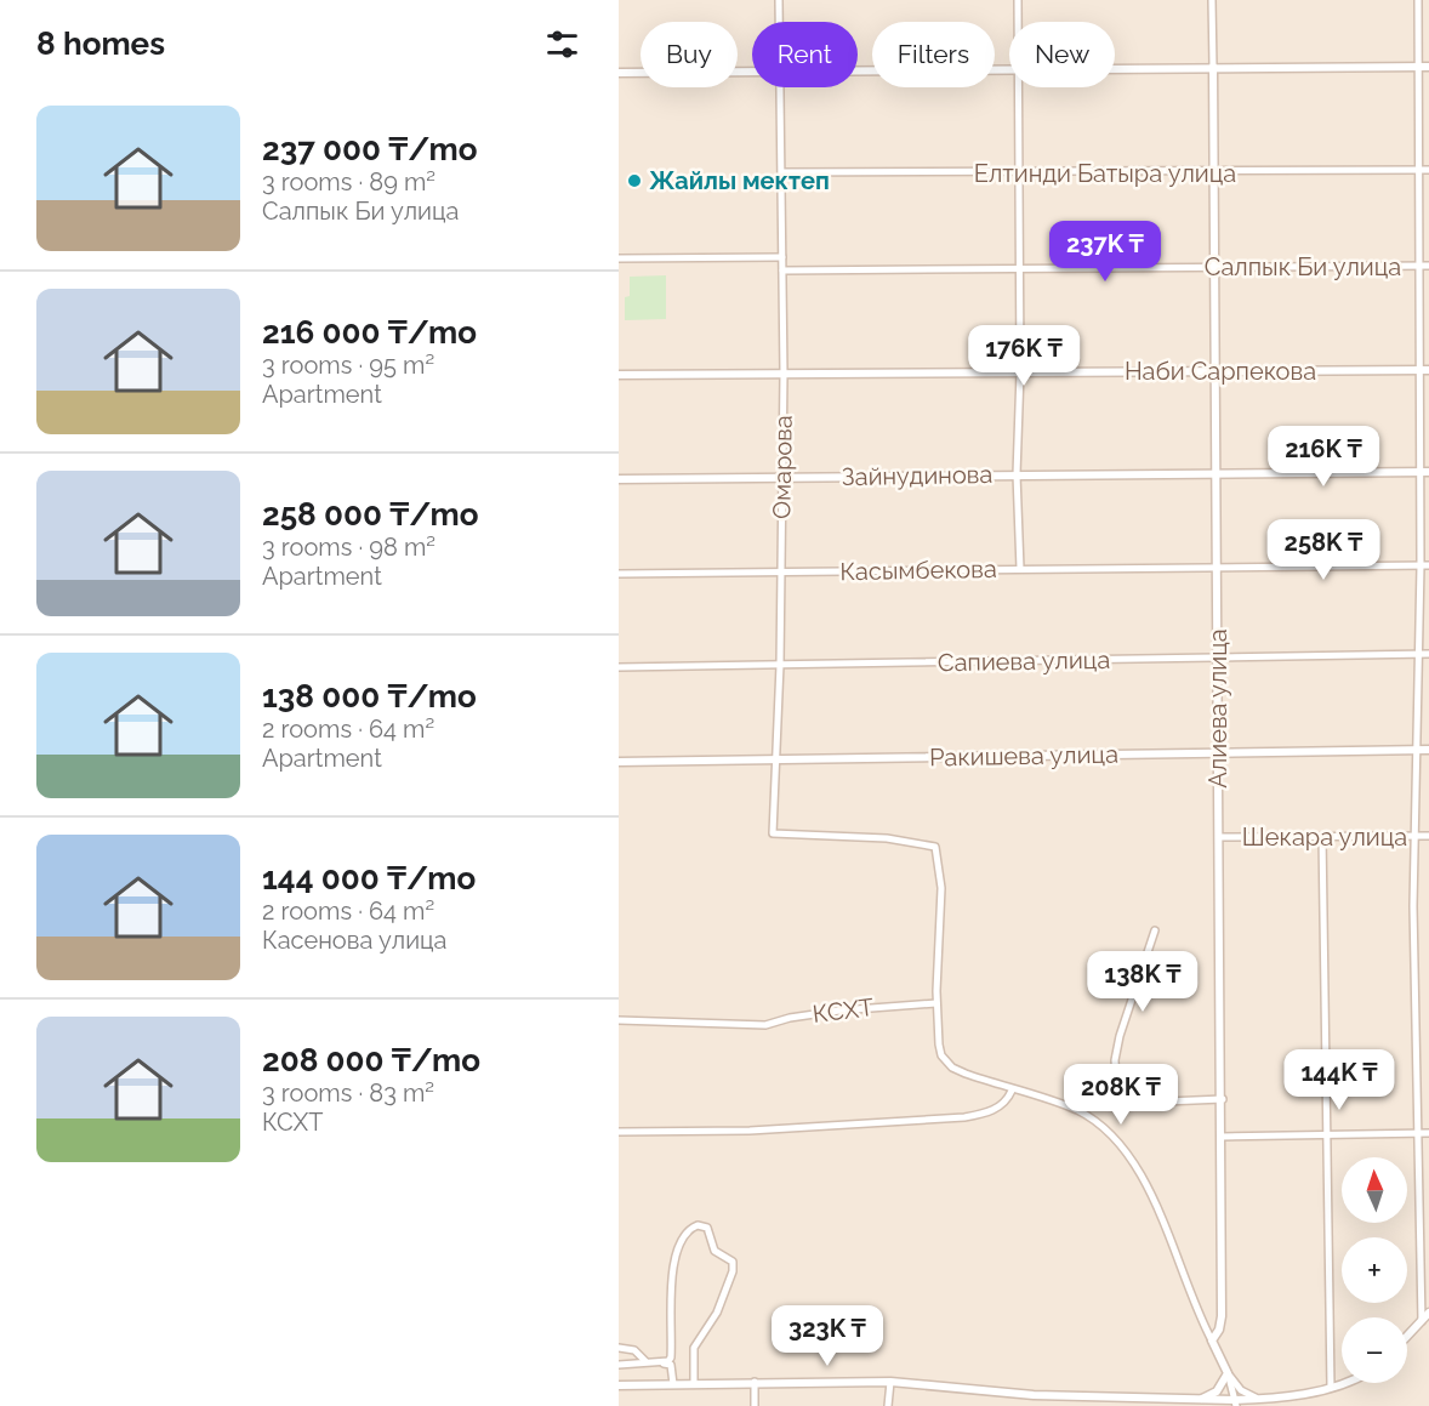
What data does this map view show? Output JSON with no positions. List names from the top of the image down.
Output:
{
  "streets": {
    "street": [
      "Елтинди Батыра улица",
      "Салпык Би улица",
      "Наби Сарпекова",
      "Омарова",
      "Зайнудинова",
      "Касымбекова",
      "Сапиева улица",
      "Алиева улица",
      "Ракишева улица",
      "Шекара улица",
      "КСХТ"
    ]
  },
  "crossings": [
    ["Елтинди Батыра улица", "Омарова"],
    ["Елтинди Батыра улица", "Алиева улица"],
    ["Салпык Би улица", "Омарова"],
    ["Салпык Би улица", "Алиева улица"],
    ["Наби Сарпекова", "Омарова"],
    ["Наби Сарпекова", "Алиева улица"],
    ["Омарова", "Зайнудинова"],
    ["Омарова", "Касымбекова"],
    ["Омарова", "Сапиева улица"],
    ["Омарова", "Ракишева улица"],
    ["Омарова", "КСХТ"],
    ["Зайнудинова", "Алиева улица"],
    ["Касымбекова", "Алиева улица"],
    ["Сапиева улица", "Алиева улица"],
    ["Алиева улица", "Ракишева улица"],
    ["Алиева улица", "Шекара улица"]
  ],
  "places": ["Жайлы мектеп"],
  "north": "top",
  "page": {
    "heading": "8 homes",
    "chip": [
      "Buy",
      "Rent",
      "Filters",
      "New"
    ],
    "list": [
      {
        "name": "237 000 ₸/mo",
        "note": "3 rooms · 89 m² · Салпык Би улица"
      },
      {
        "name": "216 000 ₸/mo",
        "note": "3 rooms · 95 m² · Apartment"
      },
      {
        "name": "258 000 ₸/mo",
        "note": "3 rooms · 98 m² · Apartment"
      },
      {
        "name": "138 000 ₸/mo",
        "note": "2 rooms · 64 m² · Apartment"
      },
      {
        "name": "144 000 ₸/mo",
        "note": "2 rooms · 64 m² · Касенова улица"
      },
      {
        "name": "208 000 ₸/mo",
        "note": "3 rooms · 83 m² · КСХТ"
      }
    ],
    "price": [
      "237K ₸",
      "176K ₸",
      "216K ₸",
      "258K ₸",
      "138K ₸",
      "144K ₸",
      "208K ₸",
      "323K ₸"
    ],
    "map_buttons": ["+", "−"]
  }
}
